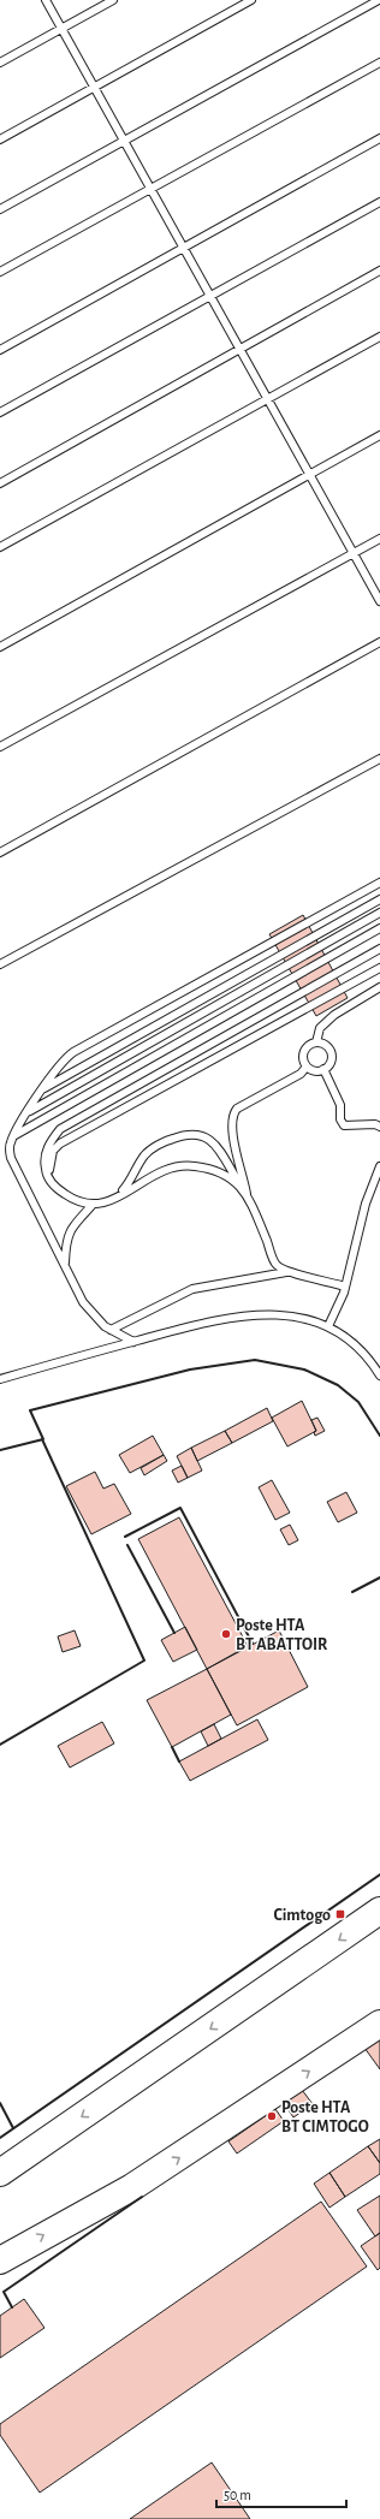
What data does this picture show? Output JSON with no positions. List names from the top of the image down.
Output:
{
  "places": {
    "other": ["Poste HTA BT ABATTOIR", "Poste HTA BT CIMTOGO"],
    "transit": ["Cimtogo"]
  },
  "scale_bar": "50 m"
}
